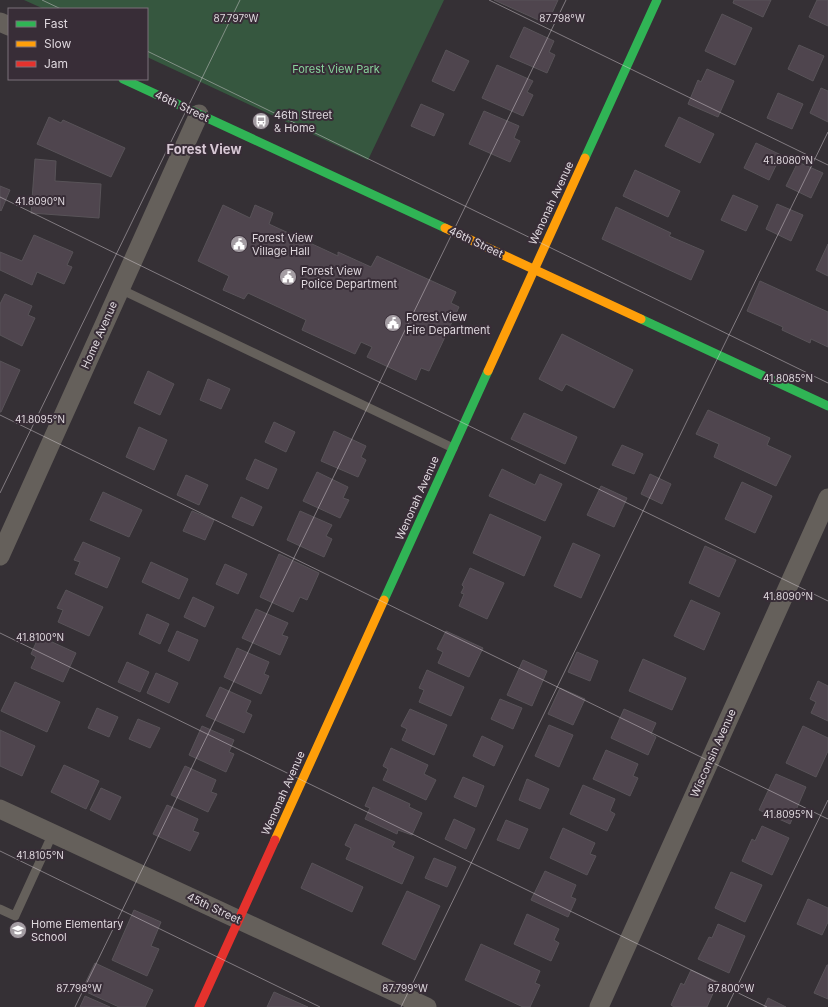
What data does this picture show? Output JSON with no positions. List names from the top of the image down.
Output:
{
  "streets": {
    "street": [
      "46th Street",
      "Wenonah Avenue",
      "Home Avenue",
      "Wisconsin Avenue",
      "45th Street"
    ]
  },
  "crossings": [
    ["46th Street", "Wenonah Avenue"],
    ["46th Street", "Home Avenue"],
    ["Wenonah Avenue", "45th Street"]
  ],
  "districts": ["Forest View"],
  "parks": ["Forest View Park"],
  "places": {
    "bus stop": ["46th Street & Home"],
    "public building": ["Forest View Village Hall", "Forest View Police Department", "Forest View Fire Department"],
    "school or university": ["Home Elementary School"]
  },
  "legend": ["Fast", "Slow", "Jam"],
  "coordinates": [
    "87.797°W",
    "87.798°W",
    "41.8080°N",
    "41.8090°N",
    "41.8085°N",
    "41.8095°N",
    "41.8100°N",
    "41.8105°N",
    "87.799°W",
    "87.800°W"
  ]
}
